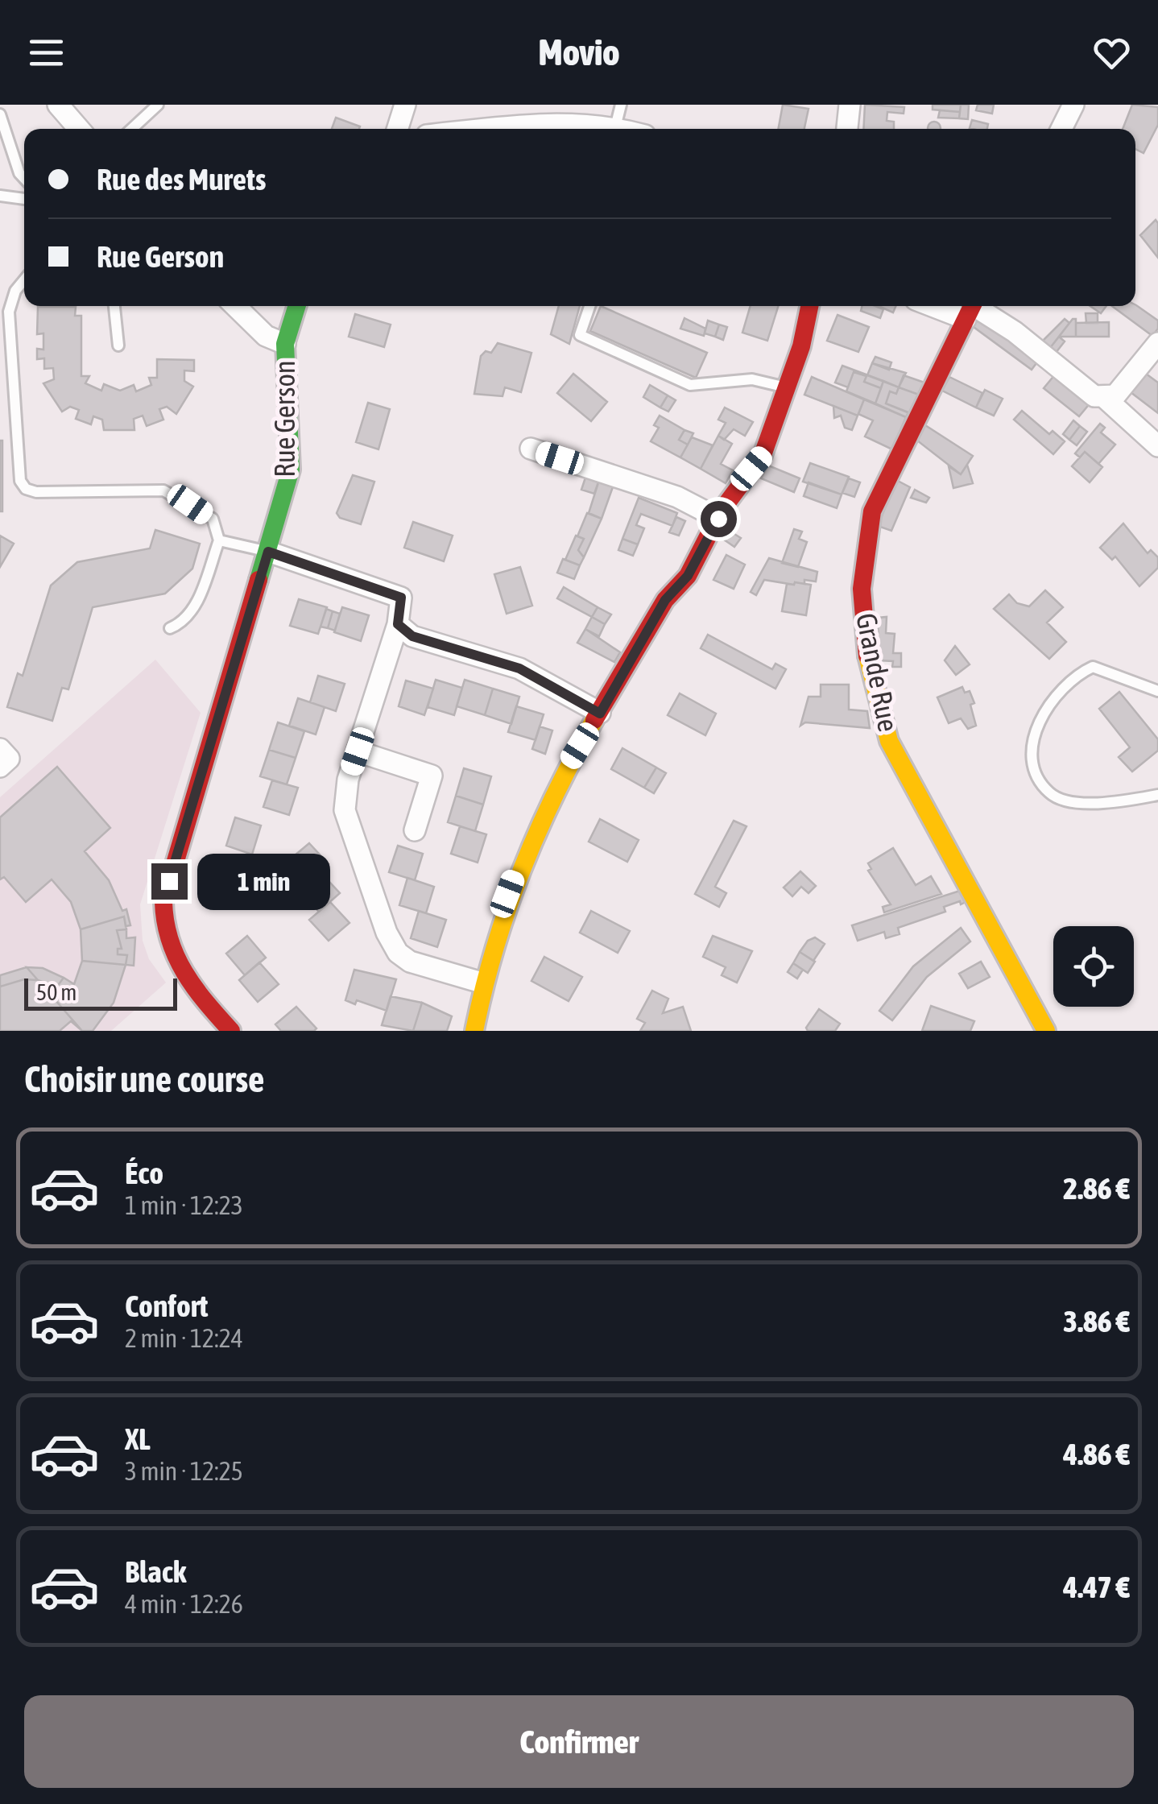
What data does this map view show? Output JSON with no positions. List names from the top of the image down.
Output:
{
  "streets": {
    "street": ["Rue Gerson", "Grande Rue"]
  },
  "scale_bar": "50 m",
  "page": {
    "header": "Movio",
    "banner": ["Rue des Murets", "Rue Gerson"],
    "bubble": "1 min",
    "scale": "50 m",
    "heading": "Choisir une course",
    "list": [
      {
        "name": "Éco",
        "note": "1 min · 12:23",
        "value": "2.86 €"
      },
      {
        "name": "Confort",
        "note": "2 min · 12:24",
        "value": "3.86 €"
      },
      {
        "name": "XL",
        "note": "3 min · 12:25",
        "value": "4.86 €"
      },
      {
        "name": "Black",
        "note": "4 min · 12:26",
        "value": "4.47 €"
      }
    ],
    "buttons": "Confirmer"
  }
}
